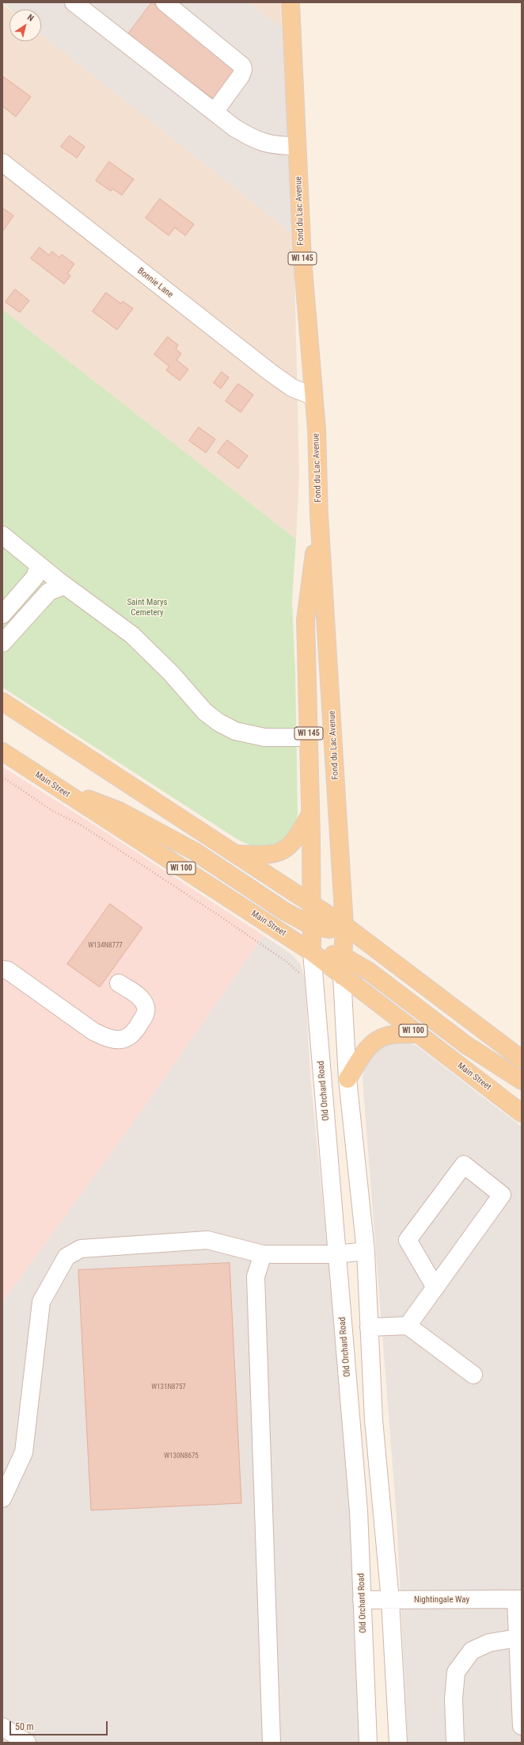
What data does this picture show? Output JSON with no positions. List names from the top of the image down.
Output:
{
  "streets": {
    "main road": [
      "Fond du Lac Avenue",
      "WI 145",
      "Main Street",
      "WI 100"
    ],
    "street": ["Bonnie Lane", "Old Orchard Road", "Nightingale Way"]
  },
  "crossings": [
    ["Fond du Lac Avenue", "Bonnie Lane"],
    ["Fond du Lac Avenue", "Main Street"],
    ["Fond du Lac Avenue", "Old Orchard Road"],
    ["Main Street", "Old Orchard Road"],
    ["Old Orchard Road", "Nightingale Way"]
  ],
  "parks": ["Saint Marys Cemetery"],
  "house_numbers": ["W134N8777", "W131N8757", "W130N8675"],
  "scale_bar": "50 m",
  "north": "top right"
}
